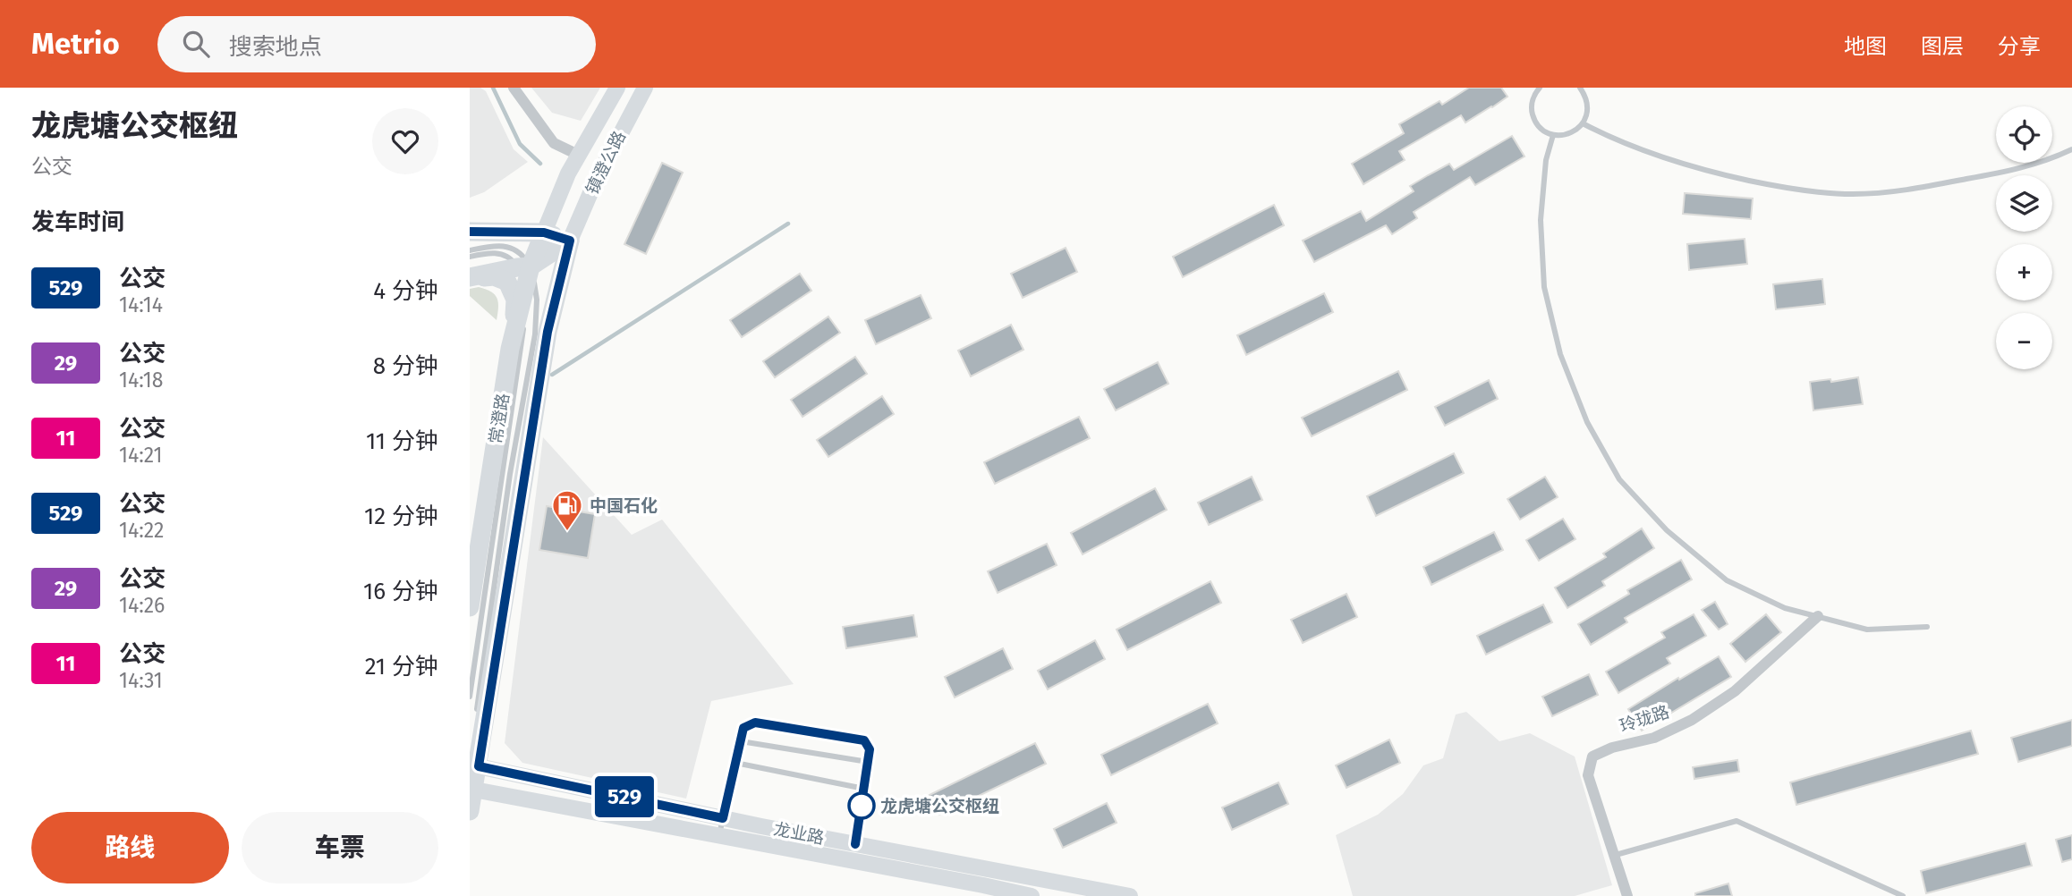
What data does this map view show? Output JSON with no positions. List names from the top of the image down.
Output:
{
  "streets": {
    "main road": ["常澄路"],
    "street": ["镇澄公路", "玲珑路", "龙业路"]
  },
  "crossings": [
    ["镇澄公路", "常澄路"],
    ["常澄路", "龙业路"]
  ],
  "places": {
    "fuel station": ["中国石化"],
    "other": ["龙虎塘公交枢纽"]
  },
  "lines": ["bus line 529"],
  "page": {
    "header": "Metrio",
    "search": "搜索地点",
    "nav": ["地图", "图层", "分享"],
    "heading": [
      ["龙虎塘公交枢纽", "公交"],
      "发车时间"
    ],
    "on_map": "529",
    "map_buttons": ["+", "−"],
    "list": [
      {
        "mark": "529",
        "name": "公交",
        "note": "14:14",
        "value": "4 分钟"
      },
      {
        "mark": "29",
        "name": "公交",
        "note": "14:18",
        "value": "8 分钟"
      },
      {
        "mark": "11",
        "name": "公交",
        "note": "14:21",
        "value": "11 分钟"
      },
      {
        "mark": "529",
        "name": "公交",
        "note": "14:22",
        "value": "12 分钟"
      },
      {
        "mark": "29",
        "name": "公交",
        "note": "14:26",
        "value": "16 分钟"
      },
      {
        "mark": "11",
        "name": "公交",
        "note": "14:31",
        "value": "21 分钟"
      }
    ],
    "buttons": ["路线", "车票"]
  }
}
